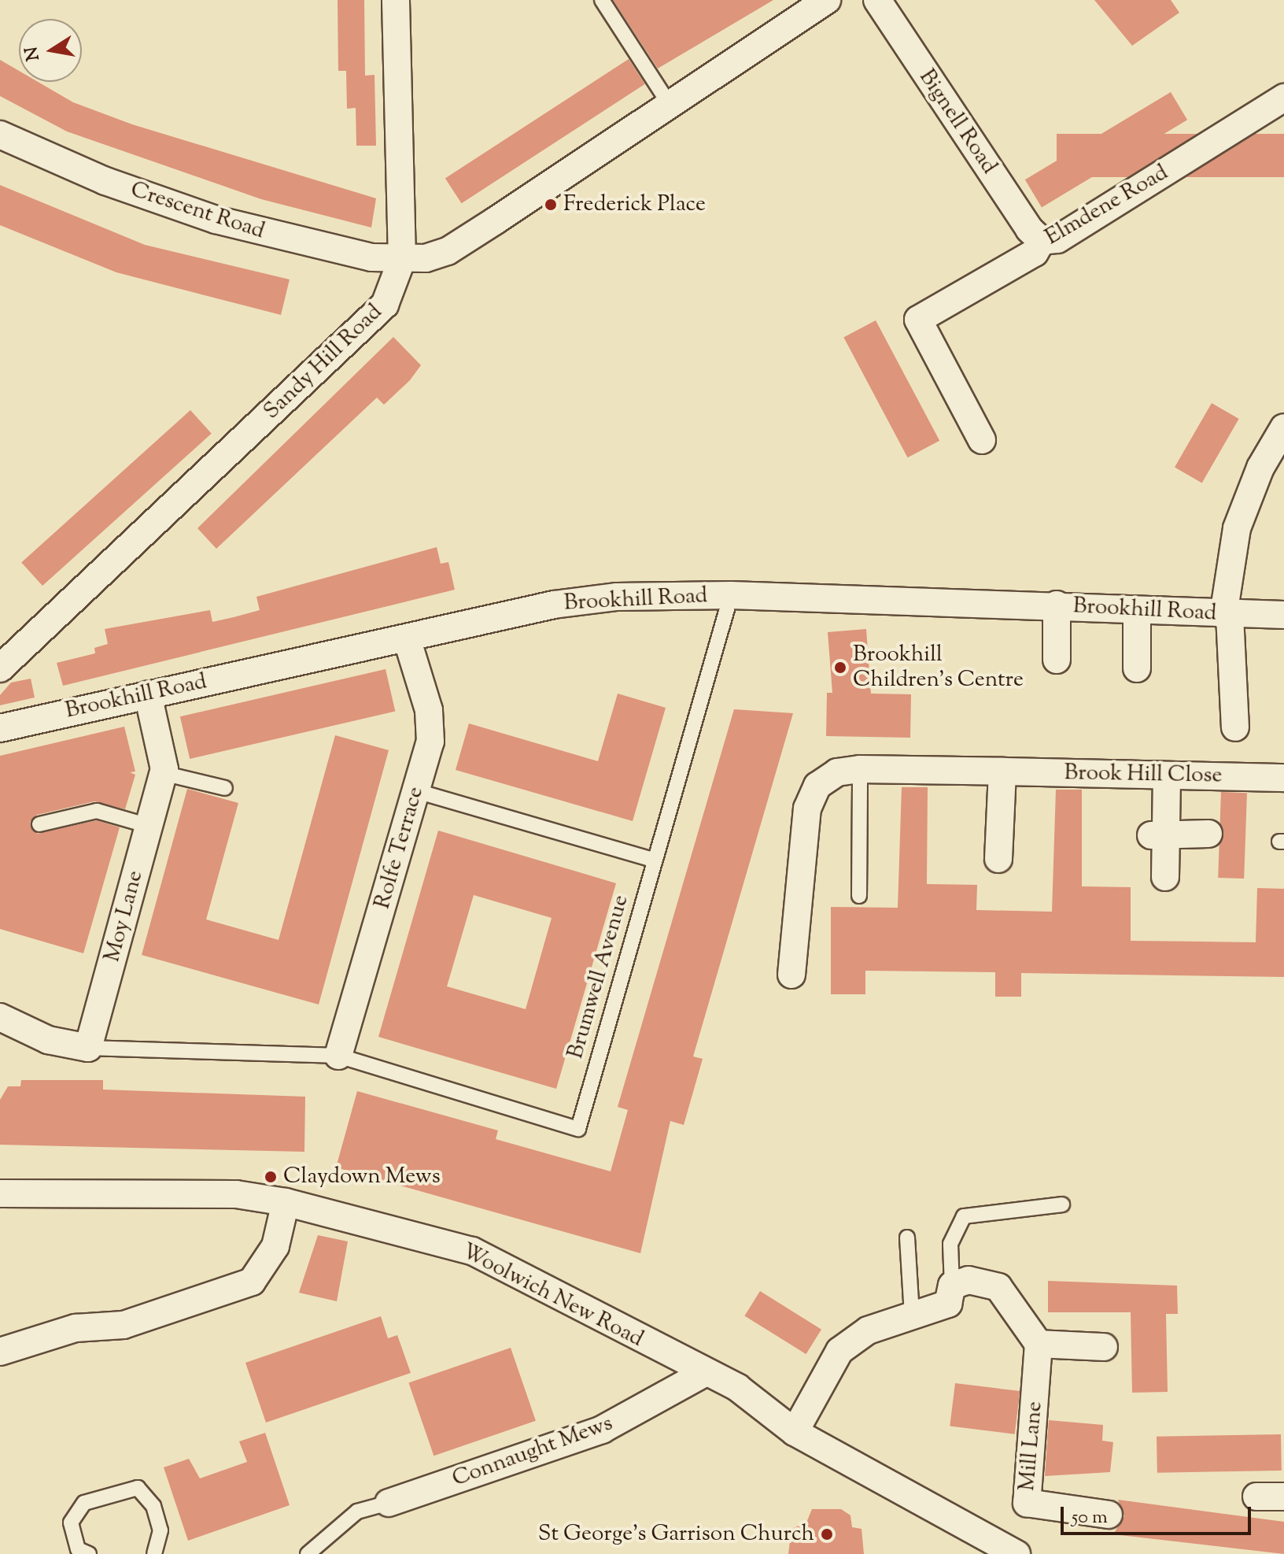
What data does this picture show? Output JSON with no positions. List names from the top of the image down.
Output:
{
  "streets": {
    "street": [
      "Bignell Road",
      "Elmdene Road",
      "Crescent Road",
      "Sandy Hill Road",
      "Brookhill Road",
      "Brook Hill Close",
      "Rolfe Terrace",
      "Moy Lane",
      "Woolwich New Road",
      "Mill Lane",
      "Connaught Mews"
    ],
    "lane": ["Brumwell Avenue"]
  },
  "crossings": [
    ["Bignell Road", "Elmdene Road"],
    ["Crescent Road", "Sandy Hill Road"],
    ["Brookhill Road", "Rolfe Terrace"],
    ["Brookhill Road", "Moy Lane"],
    ["Brookhill Road", "Brumwell Avenue"],
    ["Rolfe Terrace", "Brumwell Avenue"],
    ["Woolwich New Road", "Connaught Mews"]
  ],
  "places": [
    "Frederick Place",
    "Brookhill Children’s Centre",
    "Claydown Mews",
    "St George's Garrison Church"
  ],
  "scale_bar": "50 m",
  "north": "left"
}
